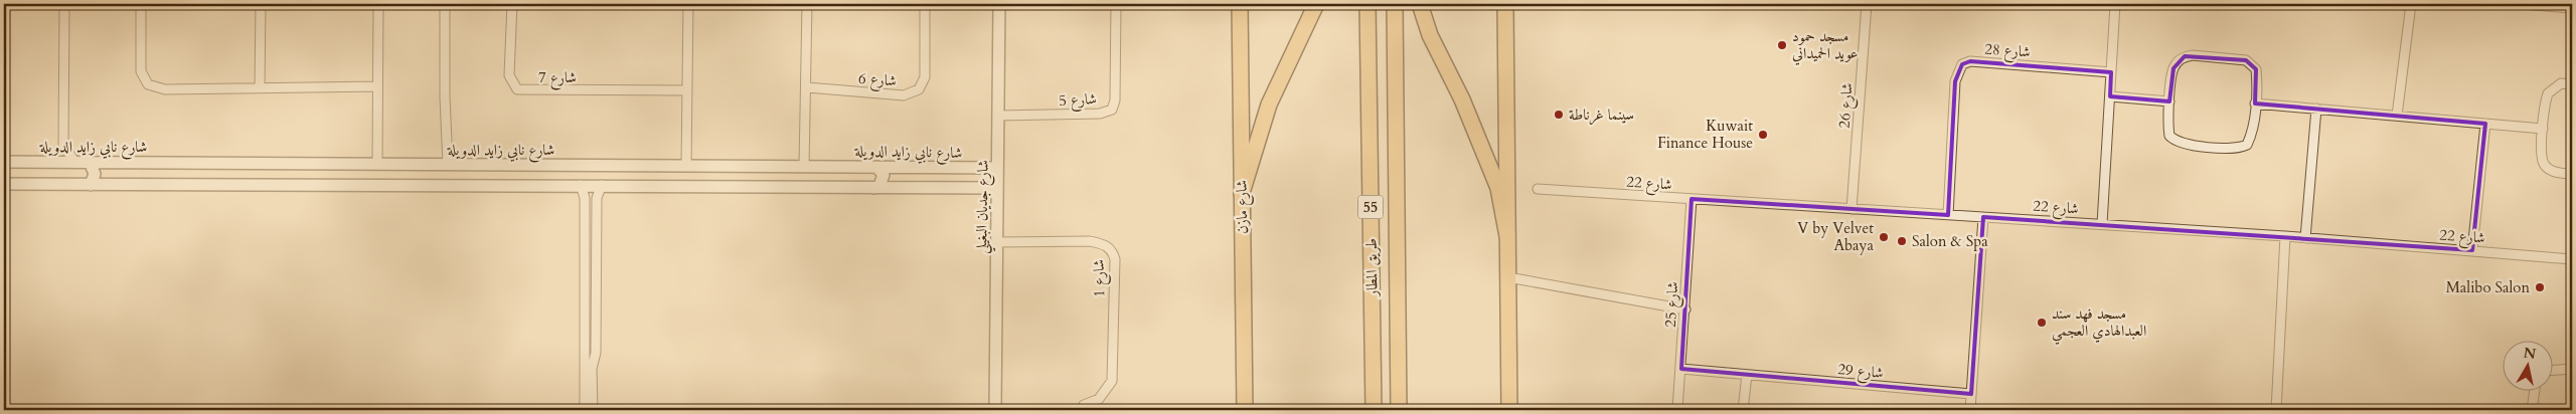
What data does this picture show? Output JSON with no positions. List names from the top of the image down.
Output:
{
  "streets": {
    "main road": ["شارع مازن", "55", "طريق المطار"],
    "street": [
      "شارع 28",
      "شارع 7",
      "شارع 6",
      "شارع 5",
      "شارع 26",
      "شارع نابي زايد الدويلة",
      "شارع 22",
      "شارع جديان البغيلي",
      "شارع 1",
      "شارع 25",
      "شارع 29"
    ]
  },
  "crossings": [
    ["شارع 28", "شارع 22"],
    ["شارع 5", "شارع جديان البغيلي"],
    ["شارع 26", "شارع 22"],
    ["شارع نابي زايد الدويلة", "شارع جديان البغيلي"],
    ["شارع 22", "شارع 25"],
    ["شارع جديان البغيلي", "شارع 1"],
    ["شارع 25", "شارع 29"]
  ],
  "places": [
    "مسجد حمود عويد الحميداني",
    "سينما غرناطة",
    "Kuwait Finance House",
    "V by Velvet Abaya",
    "Salon & Spa",
    "Malibo Salon",
    "مسجد فهد سند العبدالهادي العجمي"
  ],
  "north": "top"
}
